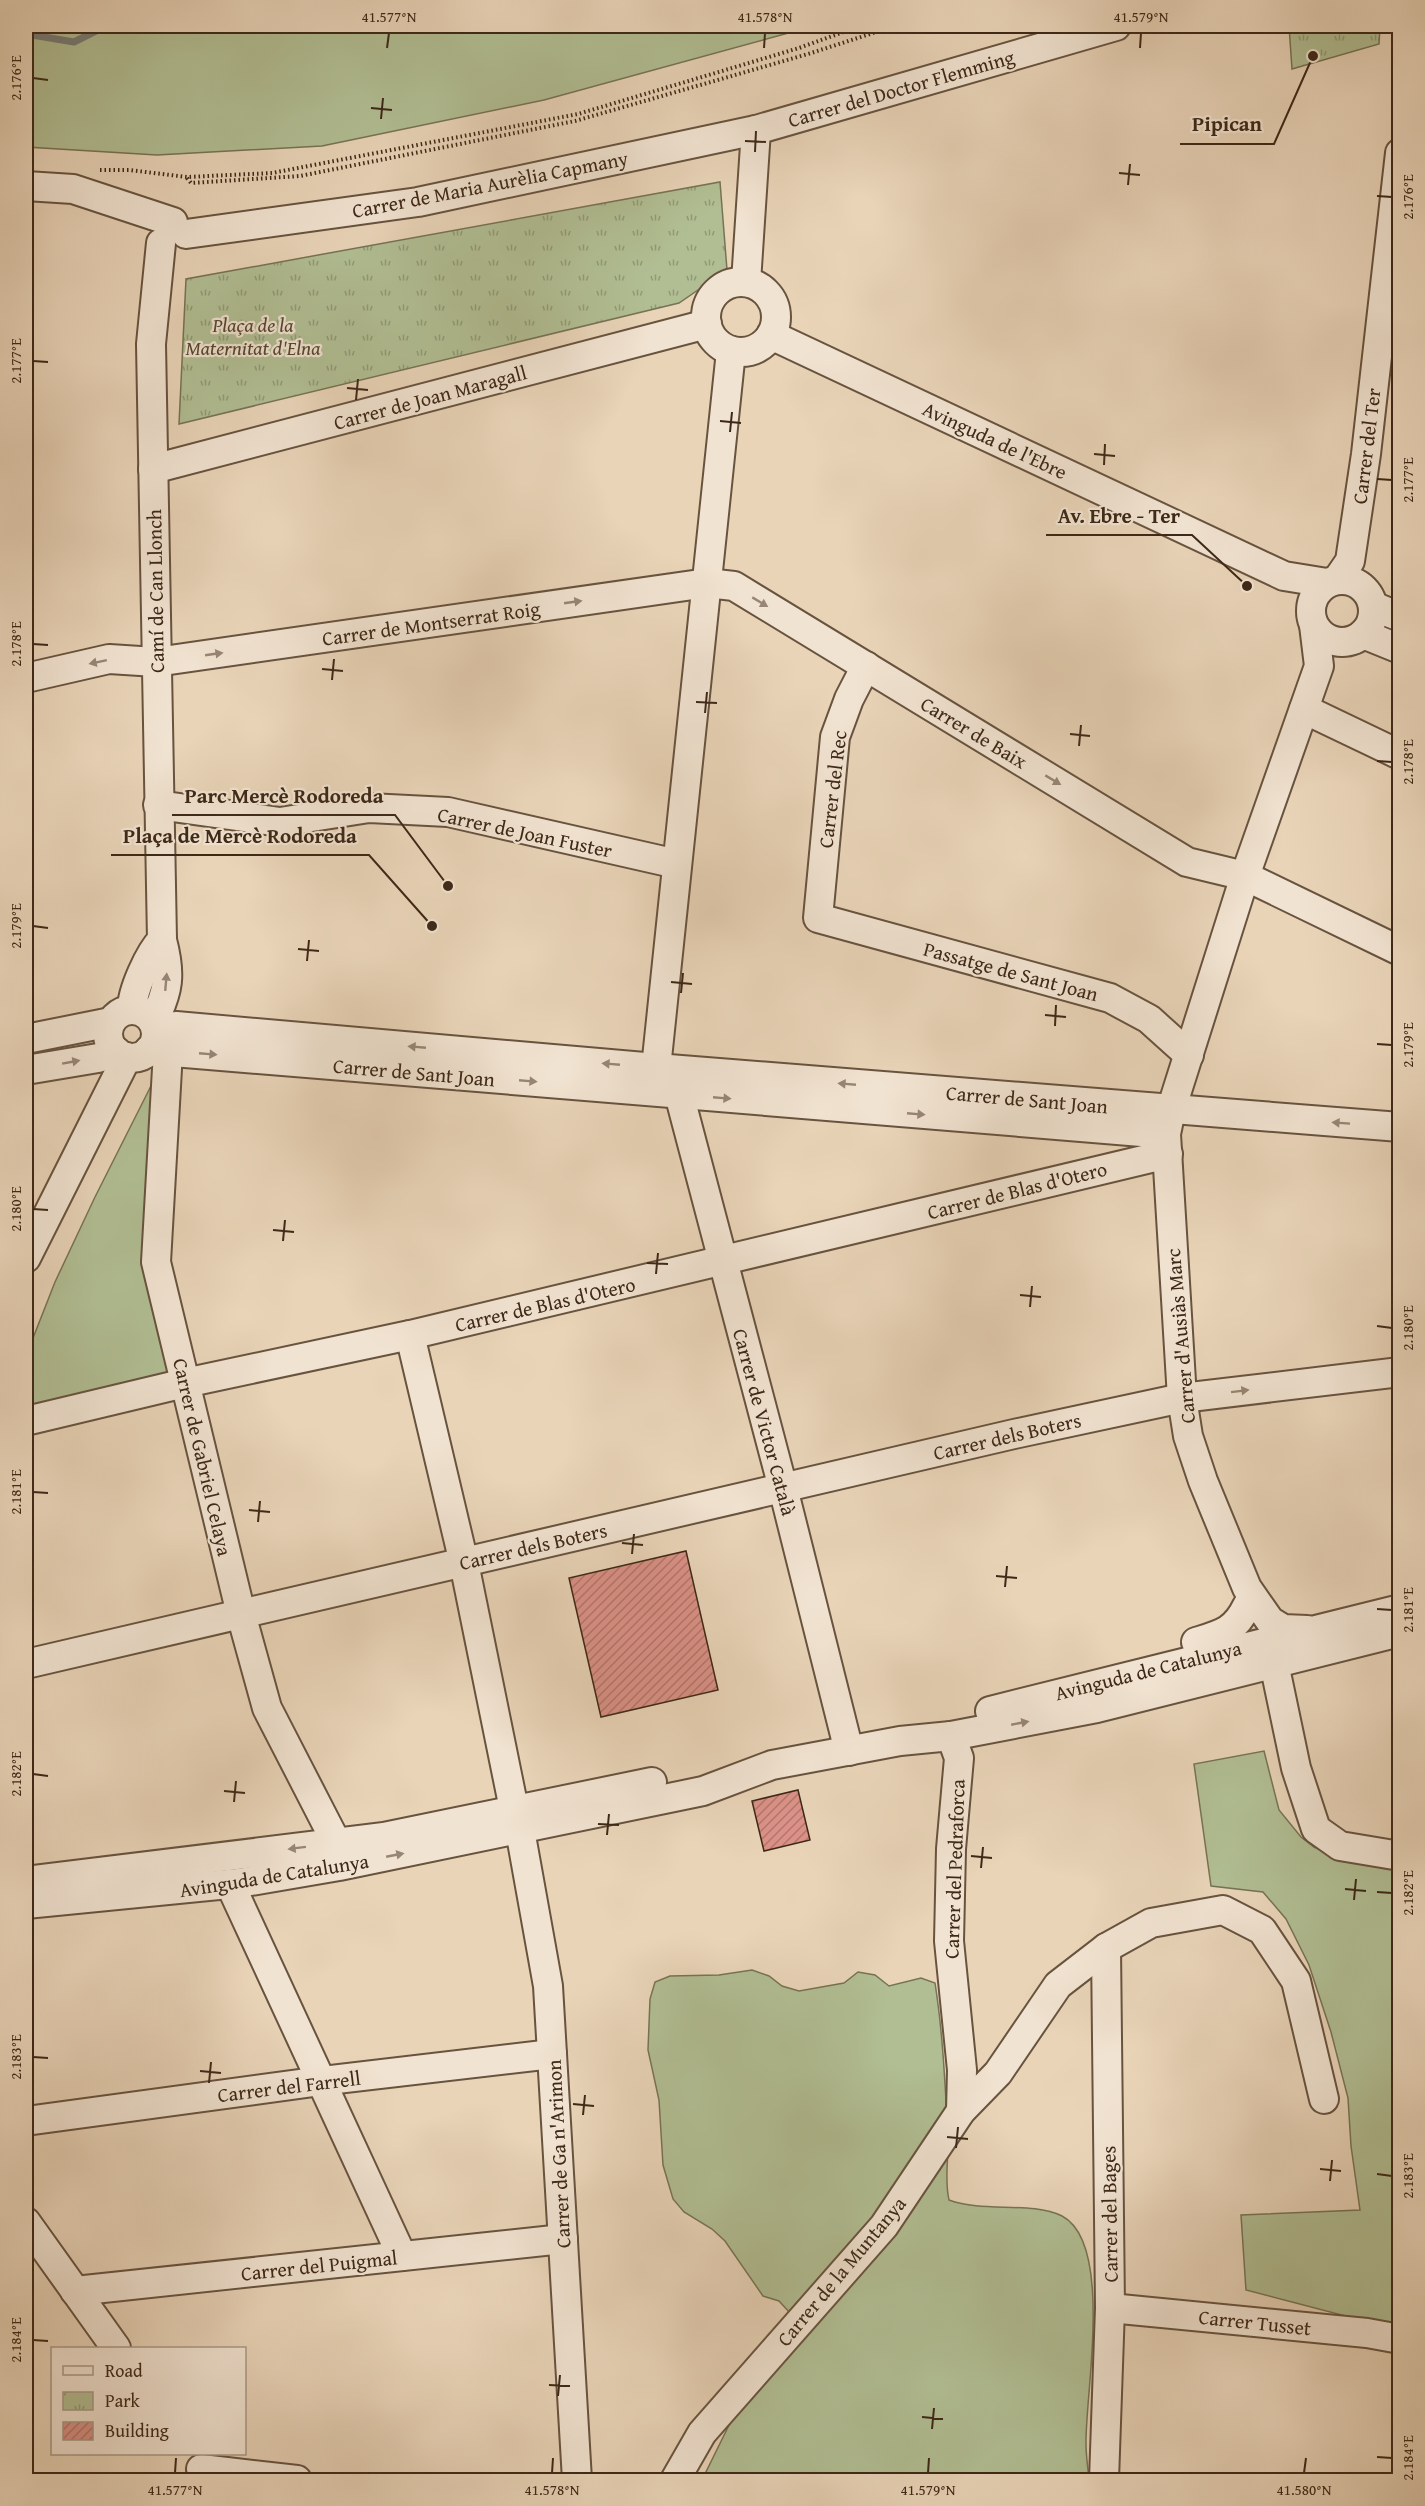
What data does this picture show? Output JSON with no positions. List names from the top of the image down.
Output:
{
  "streets": {
    "street": [
      "Carrer del Doctor Flemming",
      "Carrer de Maria Aurèlia Capmany",
      "Carrer de Joan Maragall",
      "Avinguda de l'Ebre",
      "Carrer del Ter",
      "Camí de Can Llonch",
      "Carrer de Montserrat Roig",
      "Carrer de Baix",
      "Carrer del Rec",
      "Carrer de Joan Fuster",
      "Passatge de Sant Joan",
      "Carrer de Sant Joan",
      "Carrer de Blas d'Otero",
      "Carrer d'Ausiàs Marc",
      "Carrer de Victor Català",
      "Carrer dels Boters",
      "Carrer de Gabriel Celaya",
      "Avinguda de Catalunya",
      "Carrer del Pedraforca",
      "Carrer del Farrell",
      "Carrer de Ga n'Arimon",
      "Carrer del Bages",
      "Carrer del Puigmal",
      "Carrer de la Muntanya",
      "Carrer Tusset"
    ]
  },
  "crossings": [
    ["Carrer del Doctor Flemming", "Carrer de Maria Aurèlia Capmany"],
    ["Carrer de Maria Aurèlia Capmany", "Camí de Can Llonch"],
    ["Carrer de Joan Maragall", "Avinguda de l'Ebre"],
    ["Carrer de Joan Maragall", "Camí de Can Llonch"],
    ["Avinguda de l'Ebre", "Carrer del Ter"],
    ["Camí de Can Llonch", "Carrer de Montserrat Roig"],
    ["Camí de Can Llonch", "Carrer de Joan Fuster"],
    ["Camí de Can Llonch", "Carrer de Sant Joan"],
    ["Camí de Can Llonch", "Carrer de Gabriel Celaya"],
    ["Carrer de Montserrat Roig", "Carrer de Baix"],
    ["Carrer de Baix", "Carrer del Rec"],
    ["Carrer del Rec", "Passatge de Sant Joan"],
    ["Carrer de Sant Joan", "Carrer de Blas d'Otero"],
    ["Carrer de Sant Joan", "Carrer d'Ausiàs Marc"],
    ["Carrer de Sant Joan", "Carrer de Victor Català"],
    ["Carrer de Sant Joan", "Carrer de Gabriel Celaya"],
    ["Carrer de Blas d'Otero", "Carrer d'Ausiàs Marc"],
    ["Carrer de Blas d'Otero", "Carrer de Victor Català"],
    ["Carrer de Blas d'Otero", "Carrer de Gabriel Celaya"],
    ["Carrer de Blas d'Otero", "Carrer de Ga n'Arimon"],
    ["Carrer d'Ausiàs Marc", "Carrer dels Boters"],
    ["Carrer de Victor Català", "Carrer dels Boters"],
    ["Carrer de Victor Català", "Avinguda de Catalunya"],
    ["Carrer dels Boters", "Carrer de Gabriel Celaya"],
    ["Carrer dels Boters", "Carrer de Ga n'Arimon"],
    ["Carrer de Gabriel Celaya", "Avinguda de Catalunya"],
    ["Avinguda de Catalunya", "Carrer del Pedraforca"],
    ["Avinguda de Catalunya", "Carrer de Ga n'Arimon"],
    ["Carrer del Pedraforca", "Carrer de la Muntanya"],
    ["Carrer del Farrell", "Carrer de Ga n'Arimon"],
    ["Carrer de Ga n'Arimon", "Carrer del Puigmal"],
    ["Carrer del Bages", "Carrer de la Muntanya"],
    ["Carrer del Bages", "Carrer Tusset"]
  ],
  "one_way": ["Carrer de Baix"],
  "parks": ["Plaça de la Maternitat d'Elna"],
  "places": [
    "Pipican",
    "Av. Ebre - Ter",
    "Parc Mercè Rodoreda",
    "Plaça de Mercè Rodoreda"
  ],
  "legend": ["Road", "Park", "Building"],
  "coordinates": [
    "41.577°N",
    "41.578°N",
    "41.579°N",
    "2.176°E",
    "2.177°E",
    "2.178°E",
    "2.179°E",
    "2.180°E",
    "2.181°E",
    "2.182°E",
    "2.183°E",
    "2.184°E",
    "41.580°N"
  ]
}
